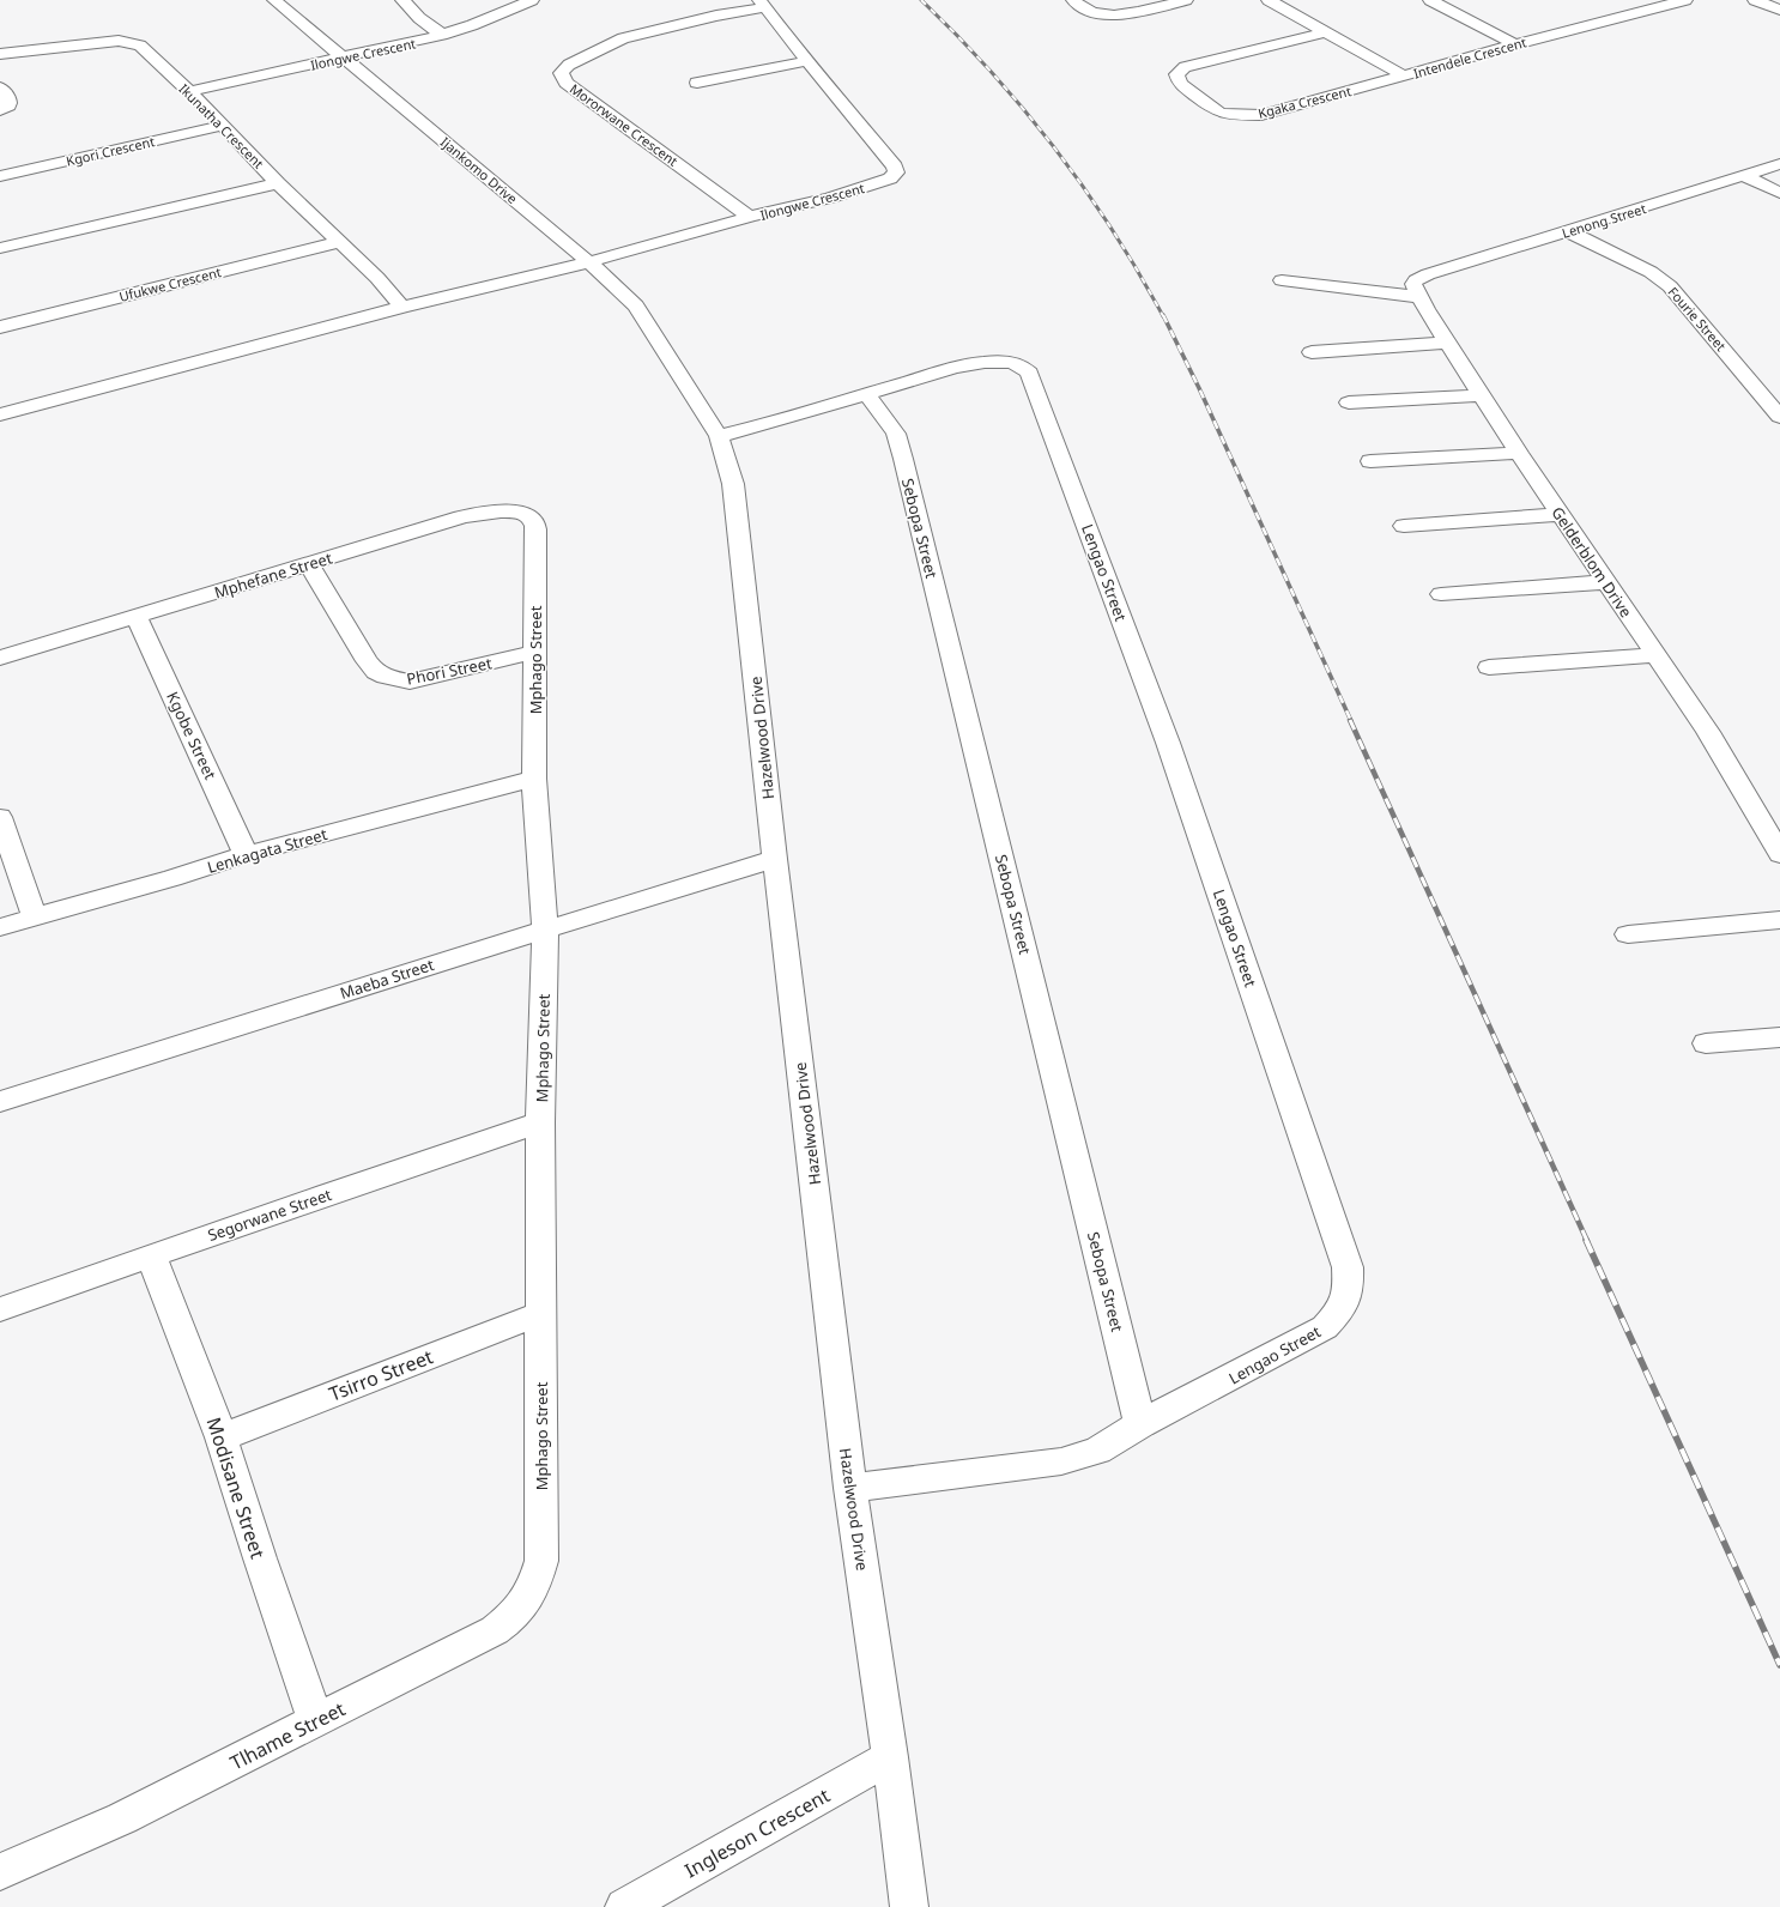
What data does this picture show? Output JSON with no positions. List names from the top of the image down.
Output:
{
  "streets": {
    "street": [
      "Ilongwe Crescent",
      "Intendele Crescent",
      "Kgaka Crescent",
      "Mororwane Crescent",
      "Ikunatha Crescent",
      "Kgori Crescent",
      "Ijankomo Drive",
      "Lenong Street",
      "Ufukwe Crescent",
      "Fourie Street",
      "Sebopa Street",
      "Gelderblom Drive",
      "Lengao Street",
      "Mphefane Street",
      "Mphago Street",
      "Phori Street",
      "Kgobe Street",
      "Hazelwood Drive",
      "Lenkagata Street",
      "Maeba Street",
      "Segorwane Street",
      "Tsirro Street",
      "Modisane Street",
      "Tlhame Street",
      "Ingleson Crescent"
    ]
  },
  "crossings": [
    ["Ilongwe Crescent", "Mororwane Crescent"],
    ["Ilongwe Crescent", "Ikunatha Crescent"],
    ["Ilongwe Crescent", "Ijankomo Drive"],
    ["Intendele Crescent", "Kgaka Crescent"],
    ["Ikunatha Crescent", "Kgori Crescent"],
    ["Ikunatha Crescent", "Ufukwe Crescent"],
    ["Ijankomo Drive", "Hazelwood Drive"],
    ["Lenong Street", "Fourie Street"],
    ["Lenong Street", "Gelderblom Drive"],
    ["Sebopa Street", "Lengao Street"],
    ["Lengao Street", "Hazelwood Drive"],
    ["Mphefane Street", "Mphago Street"],
    ["Mphefane Street", "Phori Street"],
    ["Mphefane Street", "Kgobe Street"],
    ["Mphago Street", "Phori Street"],
    ["Mphago Street", "Lenkagata Street"],
    ["Mphago Street", "Maeba Street"],
    ["Mphago Street", "Segorwane Street"],
    ["Mphago Street", "Tsirro Street"],
    ["Mphago Street", "Tlhame Street"],
    ["Kgobe Street", "Lenkagata Street"],
    ["Hazelwood Drive", "Maeba Street"],
    ["Hazelwood Drive", "Ingleson Crescent"],
    ["Segorwane Street", "Modisane Street"],
    ["Tsirro Street", "Modisane Street"],
    ["Modisane Street", "Tlhame Street"]
  ]
}
